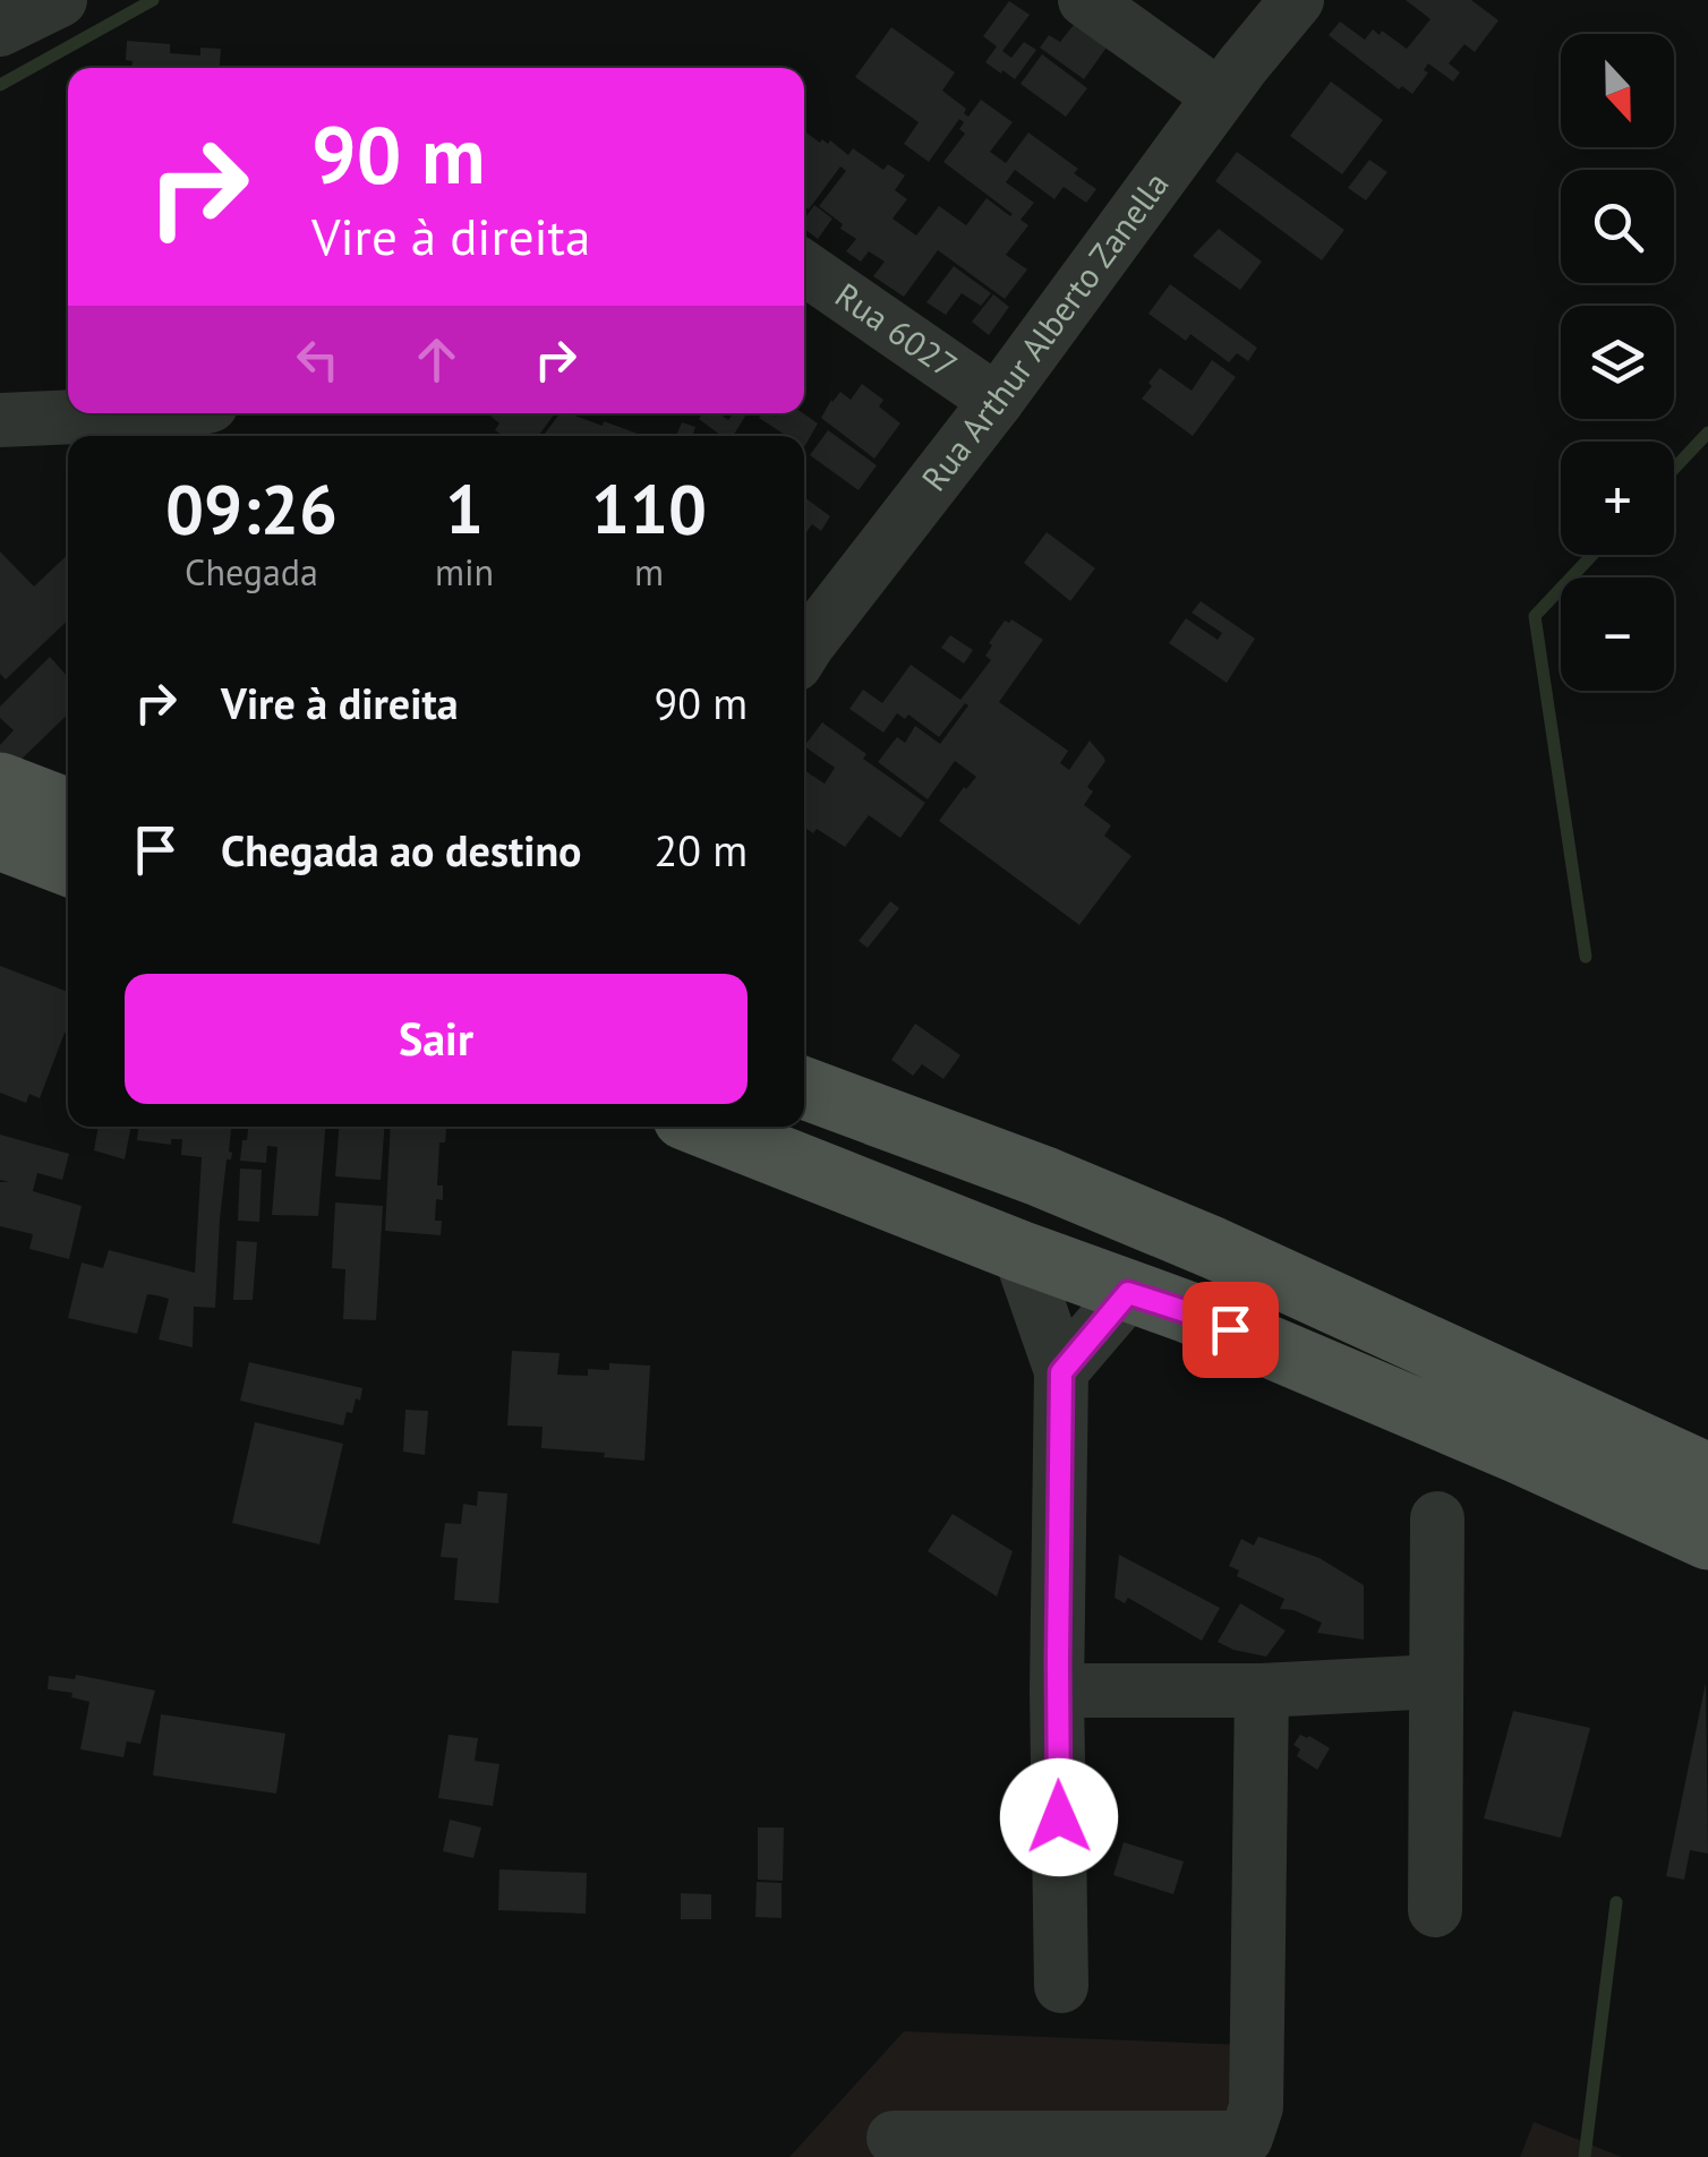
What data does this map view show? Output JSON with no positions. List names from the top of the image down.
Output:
{
  "streets": {
    "street": ["Rua 6027", "Rua Arthur Alberto Zanella"]
  },
  "crossings": [
    ["Rua 6027", "Rua Arthur Alberto Zanella"]
  ],
  "north": "bottom",
  "page": {
    "map_buttons": ["+", "−"],
    "turn": ["90 m", "Vire à direita"],
    "eta": [
      "09:26",
      "Chegada",
      "1",
      "min",
      "110",
      "m"
    ],
    "list": [
      {
        "name": "Vire à direita",
        "value": "90 m"
      },
      {
        "name": "Chegada ao destino",
        "value": "20 m"
      }
    ],
    "buttons": "Sair"
  }
}
